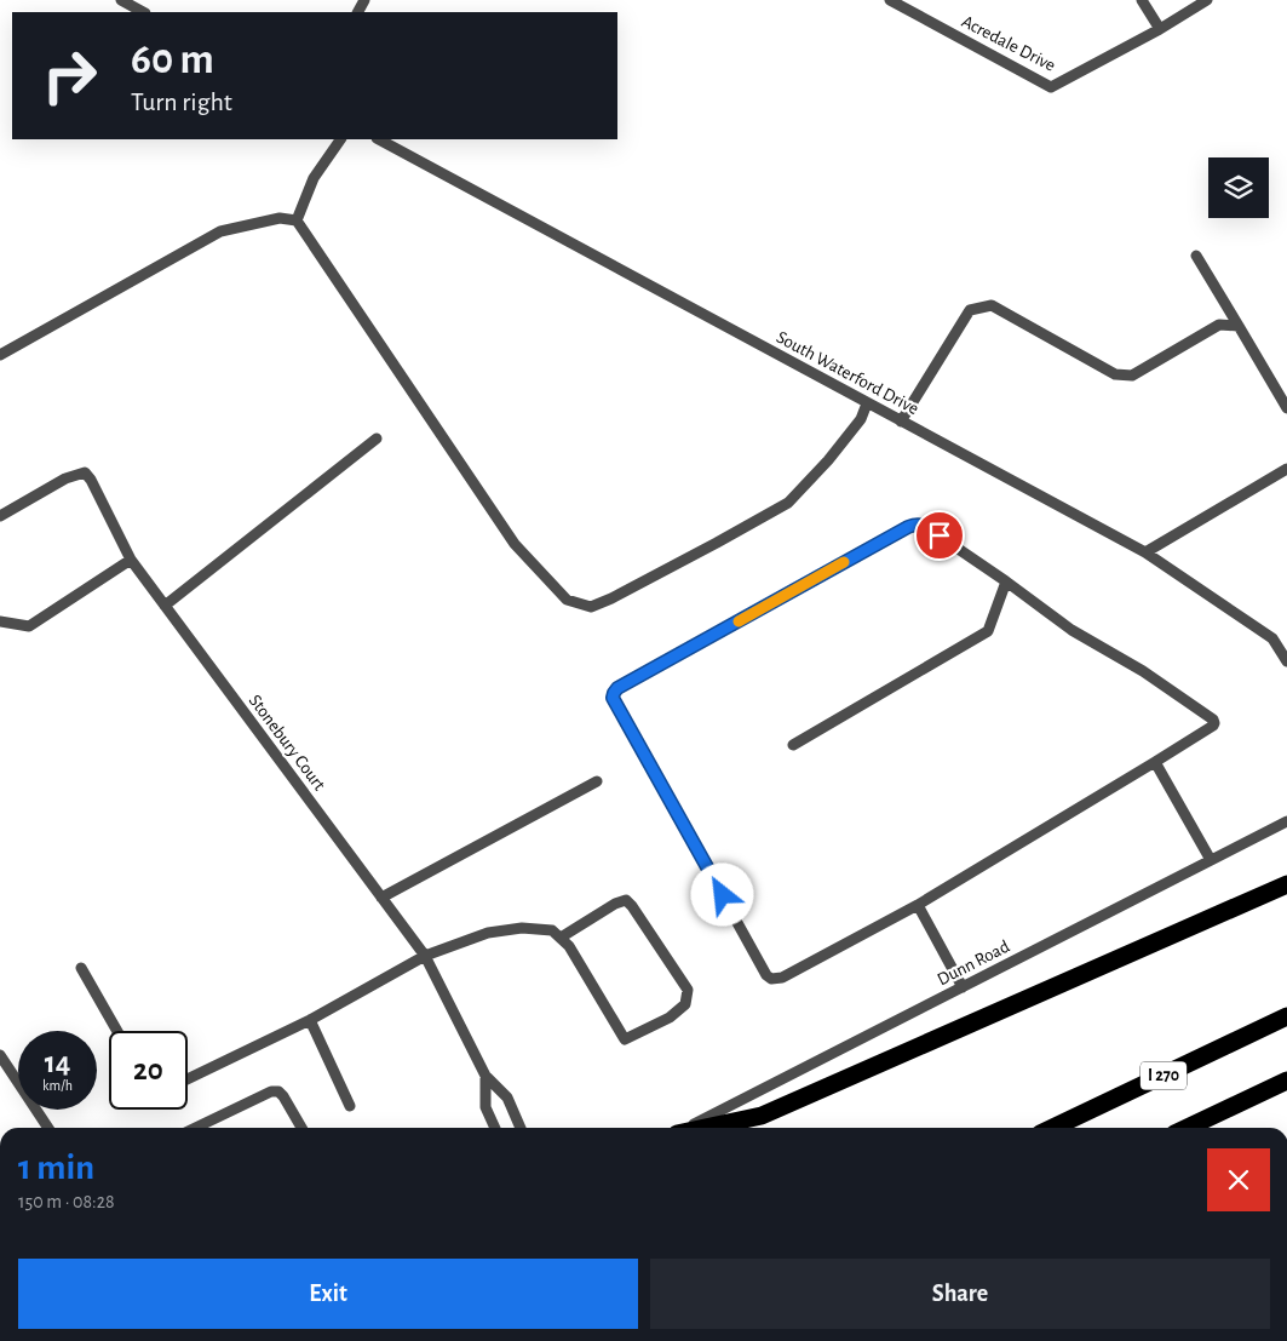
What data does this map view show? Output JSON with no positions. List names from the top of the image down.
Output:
{
  "streets": {
    "highway": ["I 270"],
    "street": [
      "Acredale Drive",
      "South Waterford Drive",
      "Stonebury Court",
      "Dunn Road"
    ]
  },
  "page": {
    "turn": ["60 m", "Turn right"],
    "speed": "14 km/h",
    "limit": "20",
    "heading": ["1 min", "150 m · 08:28"],
    "buttons": ["Exit", "Share"]
  }
}
